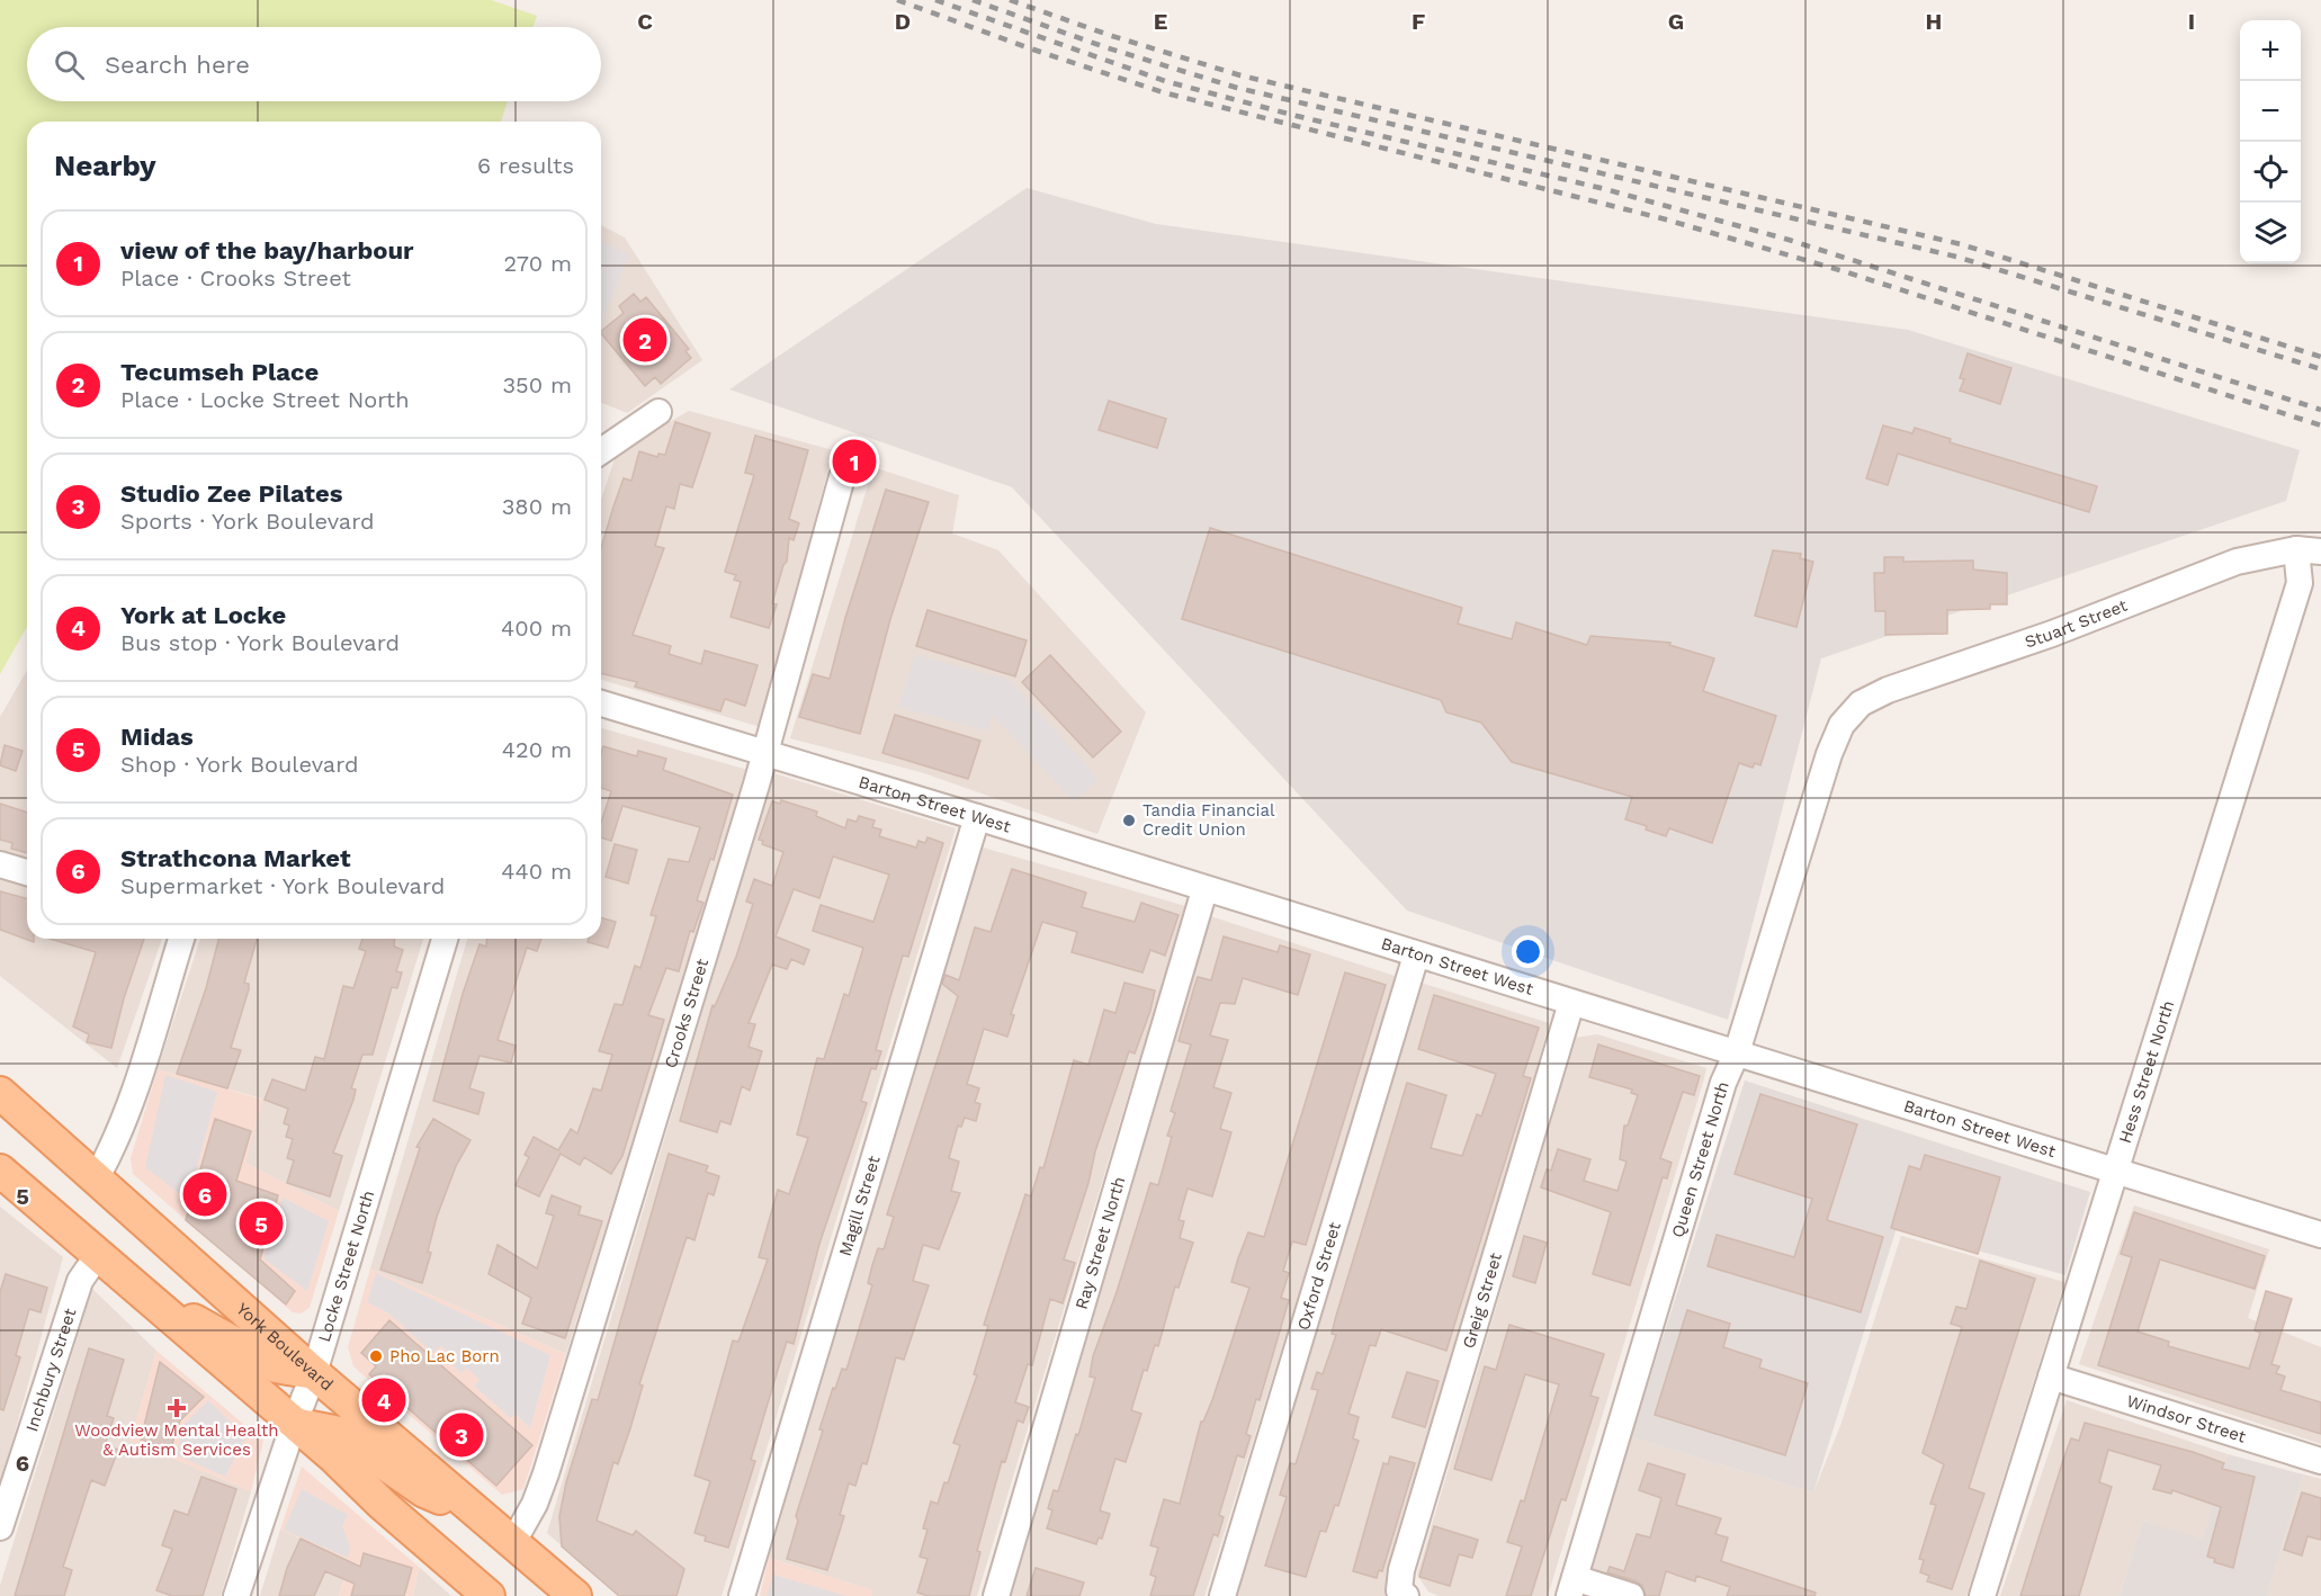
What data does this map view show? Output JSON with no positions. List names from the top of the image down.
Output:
{
  "streets": {
    "main road": ["York Boulevard"],
    "street": [
      "Stuart Street",
      "Barton Street West",
      "Crooks Street",
      "Hess Street North",
      "Queen Street North",
      "Magill Street",
      "Ray Street North",
      "Locke Street North",
      "Oxford Street",
      "Greig Street",
      "Inchbury Street",
      "Windsor Street"
    ]
  },
  "crossings": [
    ["Stuart Street", "Hess Street North"],
    ["Stuart Street", "Queen Street North"],
    ["Barton Street West", "Crooks Street"],
    ["Barton Street West", "Hess Street North"],
    ["Barton Street West", "Queen Street North"],
    ["Barton Street West", "Magill Street"],
    ["Barton Street West", "Ray Street North"],
    ["Barton Street West", "Oxford Street"],
    ["Barton Street West", "Greig Street"],
    ["Crooks Street", "York Boulevard"],
    ["Hess Street North", "Windsor Street"],
    ["Locke Street North", "York Boulevard"]
  ],
  "places": {
    "other": ["Tandia Financial Credit Union", "Pho Lac Born"],
    "health": ["Woodview Mental Health & Autism Services"]
  },
  "page": {
    "map_buttons": ["+", "−"],
    "search": "Search here",
    "heading": ["Nearby", "6 results"],
    "list": [
      {
        "mark": "1",
        "name": "view of the bay/harbour",
        "note": "Place · Crooks Street",
        "value": "270 m"
      },
      {
        "mark": "2",
        "name": "Tecumseh Place",
        "note": "Place · Locke Street North",
        "value": "350 m"
      },
      {
        "mark": "3",
        "name": "Studio Zee Pilates",
        "note": "Sports · York Boulevard",
        "value": "380 m"
      },
      {
        "mark": "4",
        "name": "York at Locke",
        "note": "Bus stop · York Boulevard",
        "value": "400 m"
      },
      {
        "mark": "5",
        "name": "Midas",
        "note": "Shop · York Boulevard",
        "value": "420 m"
      },
      {
        "mark": "6",
        "name": "Strathcona Market",
        "note": "Supermarket · York Boulevard",
        "value": "440 m"
      }
    ],
    "pins": [
      "2",
      "1",
      "6",
      "5",
      "4",
      "3"
    ]
  },
  "grid": {
    "columns": [
      "C",
      "D",
      "E",
      "F",
      "G",
      "H",
      "I"
    ],
    "rows": ["5", "6"]
  }
}
